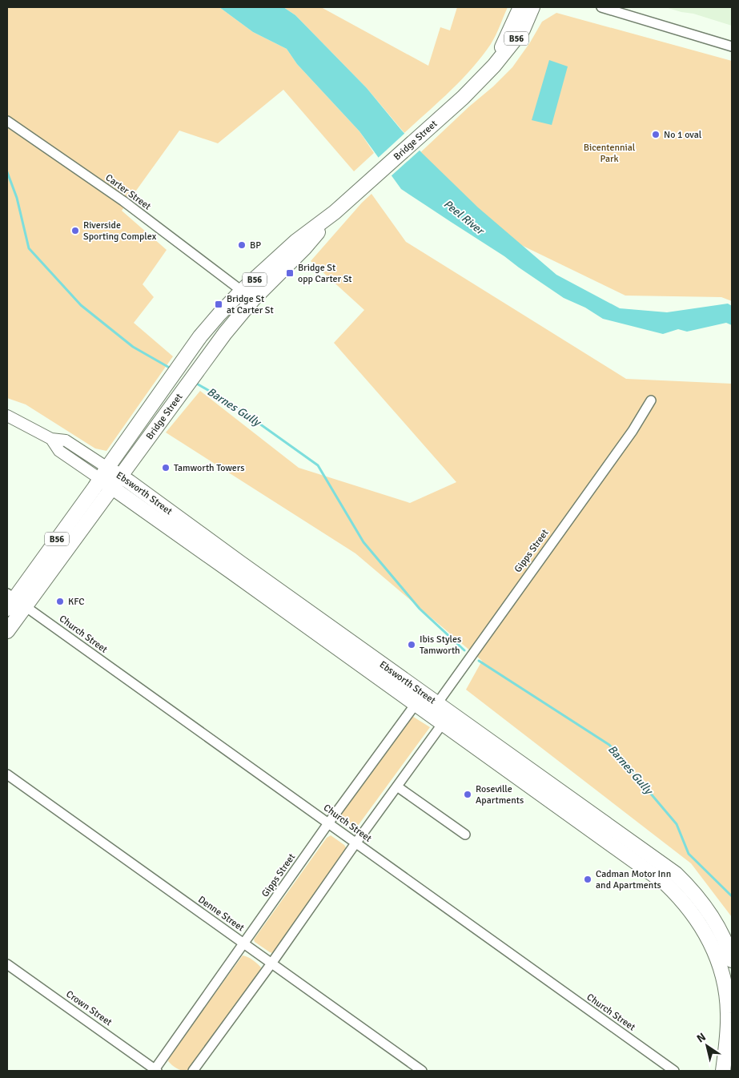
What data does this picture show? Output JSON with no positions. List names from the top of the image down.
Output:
{
  "streets": {
    "main road": ["B56", "Bridge Street", "Ebsworth Street"],
    "street": [
      "Carter Street",
      "Gipps Street",
      "Church Street",
      "Denne Street",
      "Crown Street"
    ]
  },
  "crossings": [
    ["Bridge Street", "Carter Street"],
    ["Bridge Street", "Ebsworth Street"],
    ["Bridge Street", "Church Street"],
    ["Ebsworth Street", "Gipps Street"],
    ["Gipps Street", "Church Street"],
    ["Gipps Street", "Denne Street"],
    ["Gipps Street", "Crown Street"]
  ],
  "water": ["Peel River", "Barnes Gully"],
  "parks": ["Bicentennial Park"],
  "places": {
    "other": [
      "No 1 oval",
      "Riverside Sporting Complex",
      "BP",
      "Tamworth Towers",
      "KFC",
      "Ibis Styles Tamworth",
      "Roseville Apartments",
      "Cadman Motor Inn and Apartments"
    ],
    "transit": ["Bridge St opp Carter St", "Bridge St at Carter St"]
  },
  "north": "top left"
}
